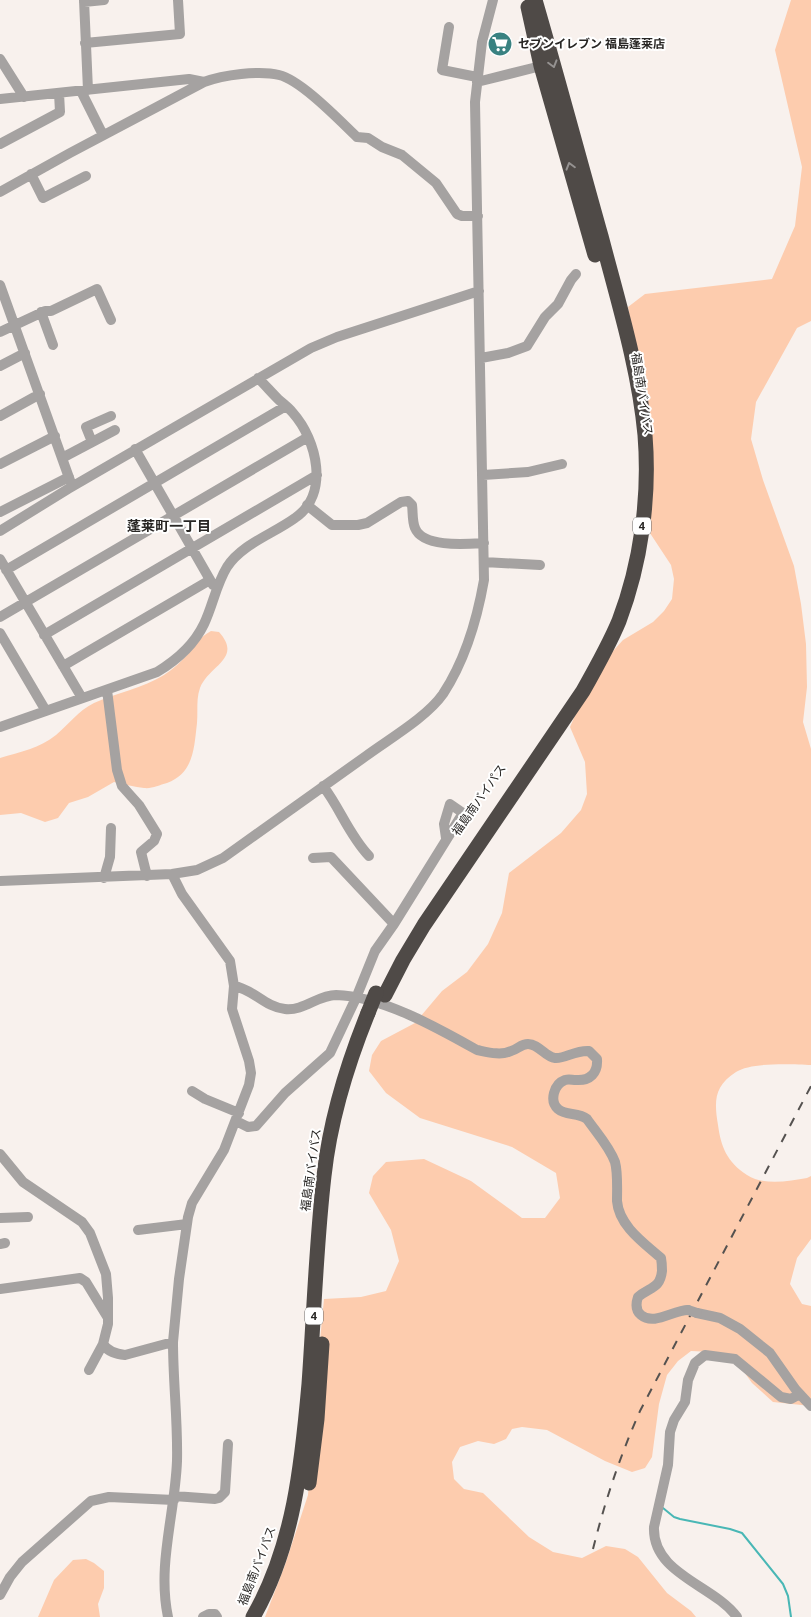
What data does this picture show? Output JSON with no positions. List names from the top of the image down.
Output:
{
  "streets": {
    "highway": ["福島南バイパス", "4"]
  },
  "districts": ["蓬莱町一丁目"],
  "places": {
    "supermarket": ["セブンイレブン 福島蓬莱店"]
  }
}
